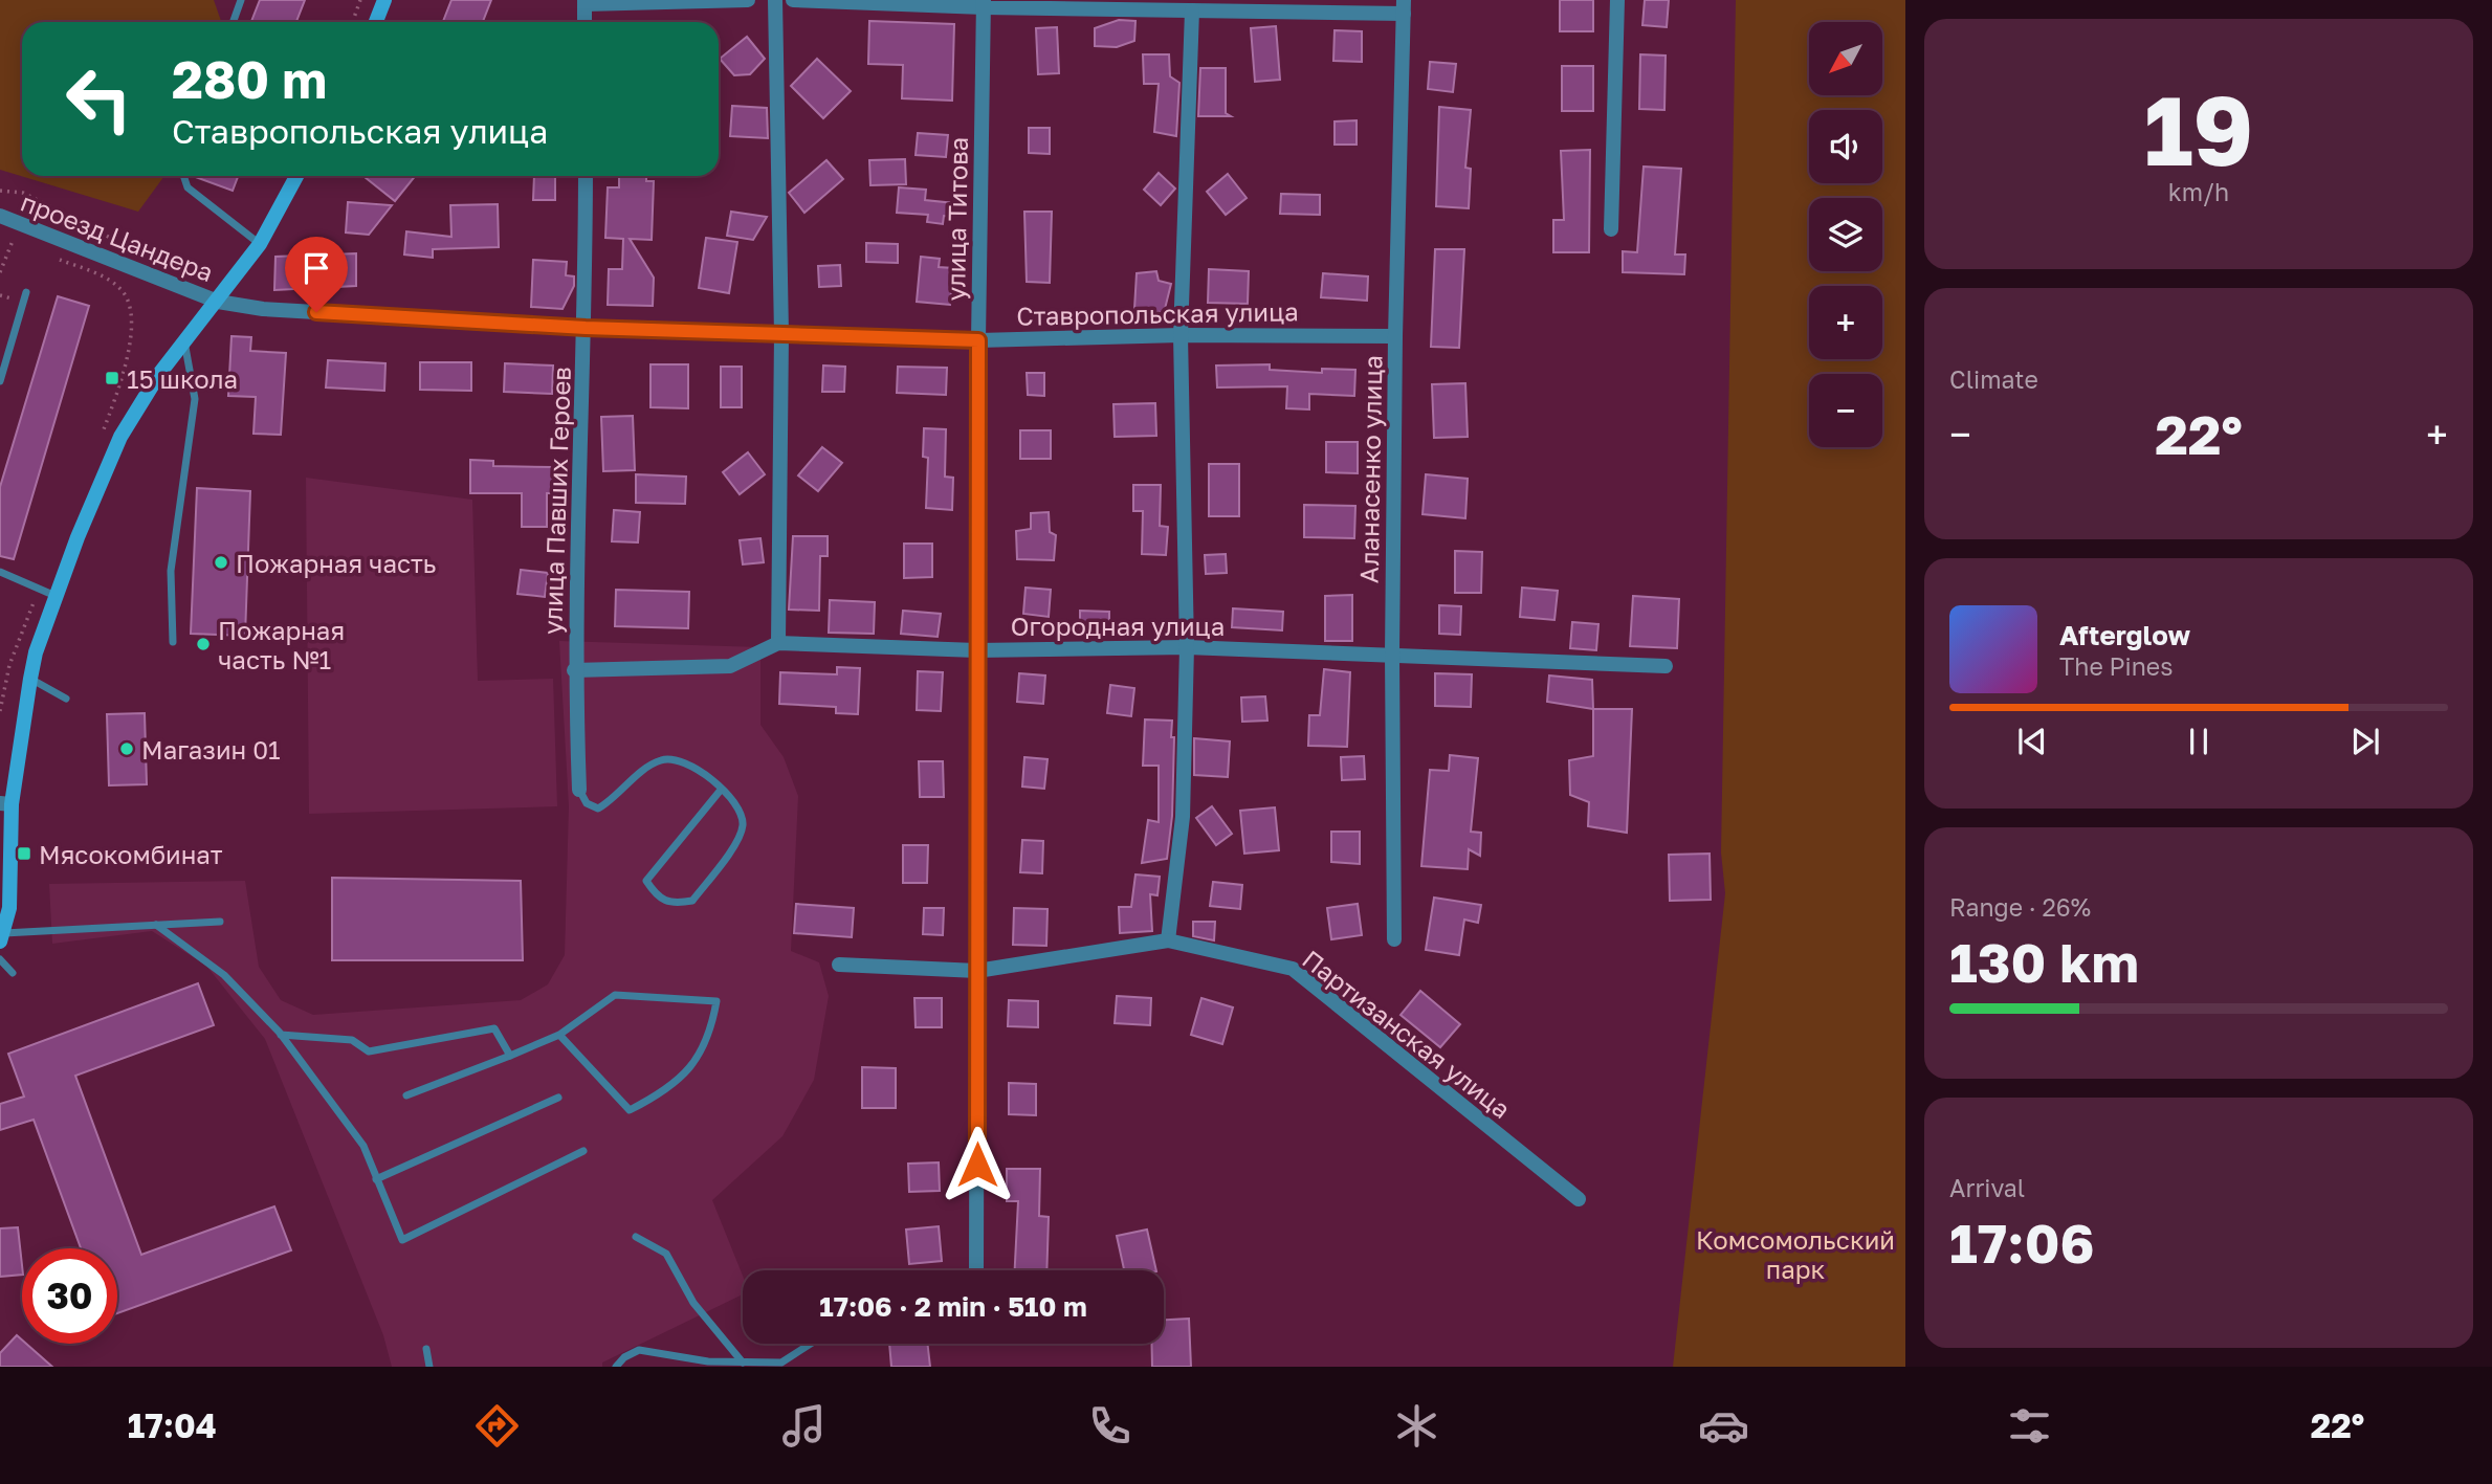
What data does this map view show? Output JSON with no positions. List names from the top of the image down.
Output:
{
  "streets": {
    "street": [
      "улица Титова",
      "проезд Цандера",
      "Ставропольская улица",
      "Аланасенко улица",
      "улица Павших Героев",
      "Огородная улица",
      "Партизанская улица"
    ]
  },
  "crossings": [
    ["улица Титова", "Ставропольская улица"],
    ["улица Титова", "Огородная улица"],
    ["улица Титова", "Партизанская улица"],
    ["проезд Цандера", "Ставропольская улица"],
    ["Ставропольская улица", "Аланасенко улица"],
    ["Ставропольская улица", "улица Павших Героев"],
    ["Аланасенко улица", "Огородная улица"],
    ["улица Павших Героев", "Огородная улица"]
  ],
  "parks": ["Комсомольский парк"],
  "places": {
    "transit": ["15 школа", "Мясокомбинат"],
    "other": ["Пожарная часть", "Пожарная часть №1", "Магазин 01"]
  },
  "north": "bottom left",
  "page": {
    "tile": [
      ["19", "km/h"],
      "Climate",
      ["Range · 26%", "130 km"],
      ["Arrival", "17:06"]
    ],
    "map_buttons": ["+", "−"],
    "turn": ["280 m", "Ставропольская улица"],
    "heat": ["−", "22°", "+"],
    "song": ["Afterglow", "The Pines"],
    "limit": "30",
    "trip": "17:06 · 2 min · 510 m",
    "tabs": ["17:04", "22°"]
  }
}
